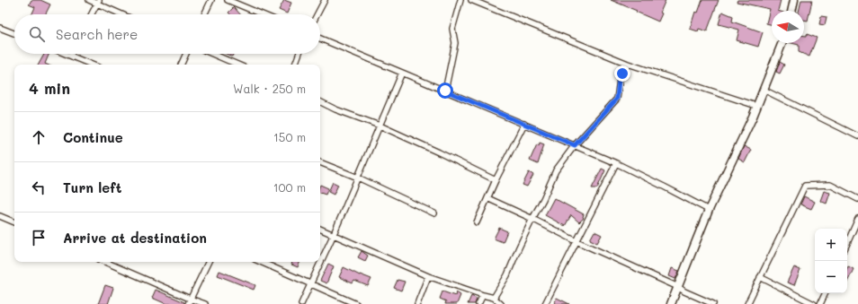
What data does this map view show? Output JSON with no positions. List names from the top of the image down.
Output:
{
  "north": "left",
  "page": {
    "search": "Search here",
    "heading": ["4 min", "Walk · 250 m"],
    "list": [
      ["Continue", "150 m"],
      ["Turn left", "100 m"],
      "Arrive at destination"
    ],
    "map_buttons": ["+", "−"]
  }
}
